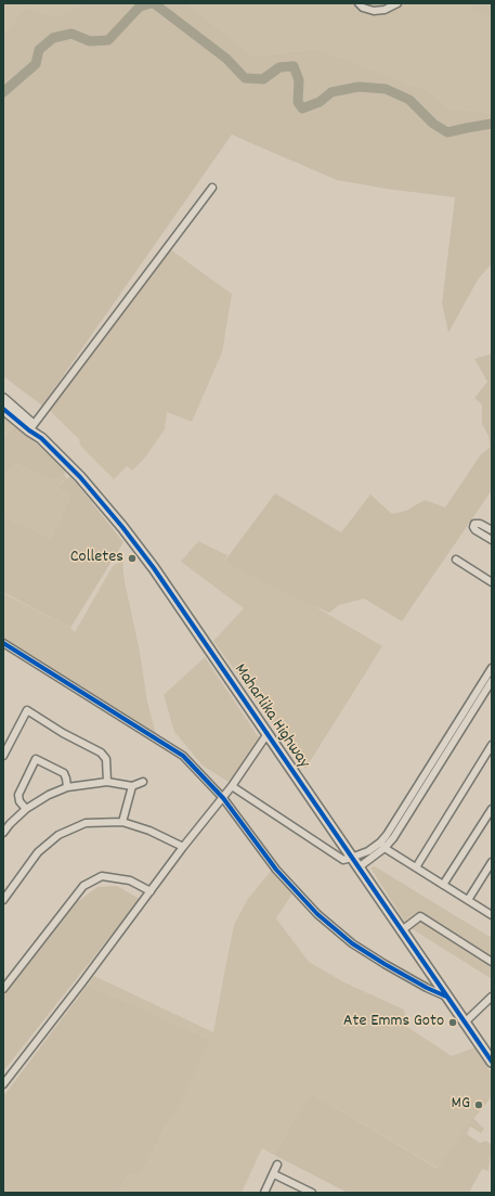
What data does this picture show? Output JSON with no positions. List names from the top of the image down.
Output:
{
  "streets": {
    "highway": ["Maharlika Highway"]
  },
  "places": ["Colletes", "Ate Emms Goto", "MG"]
}
